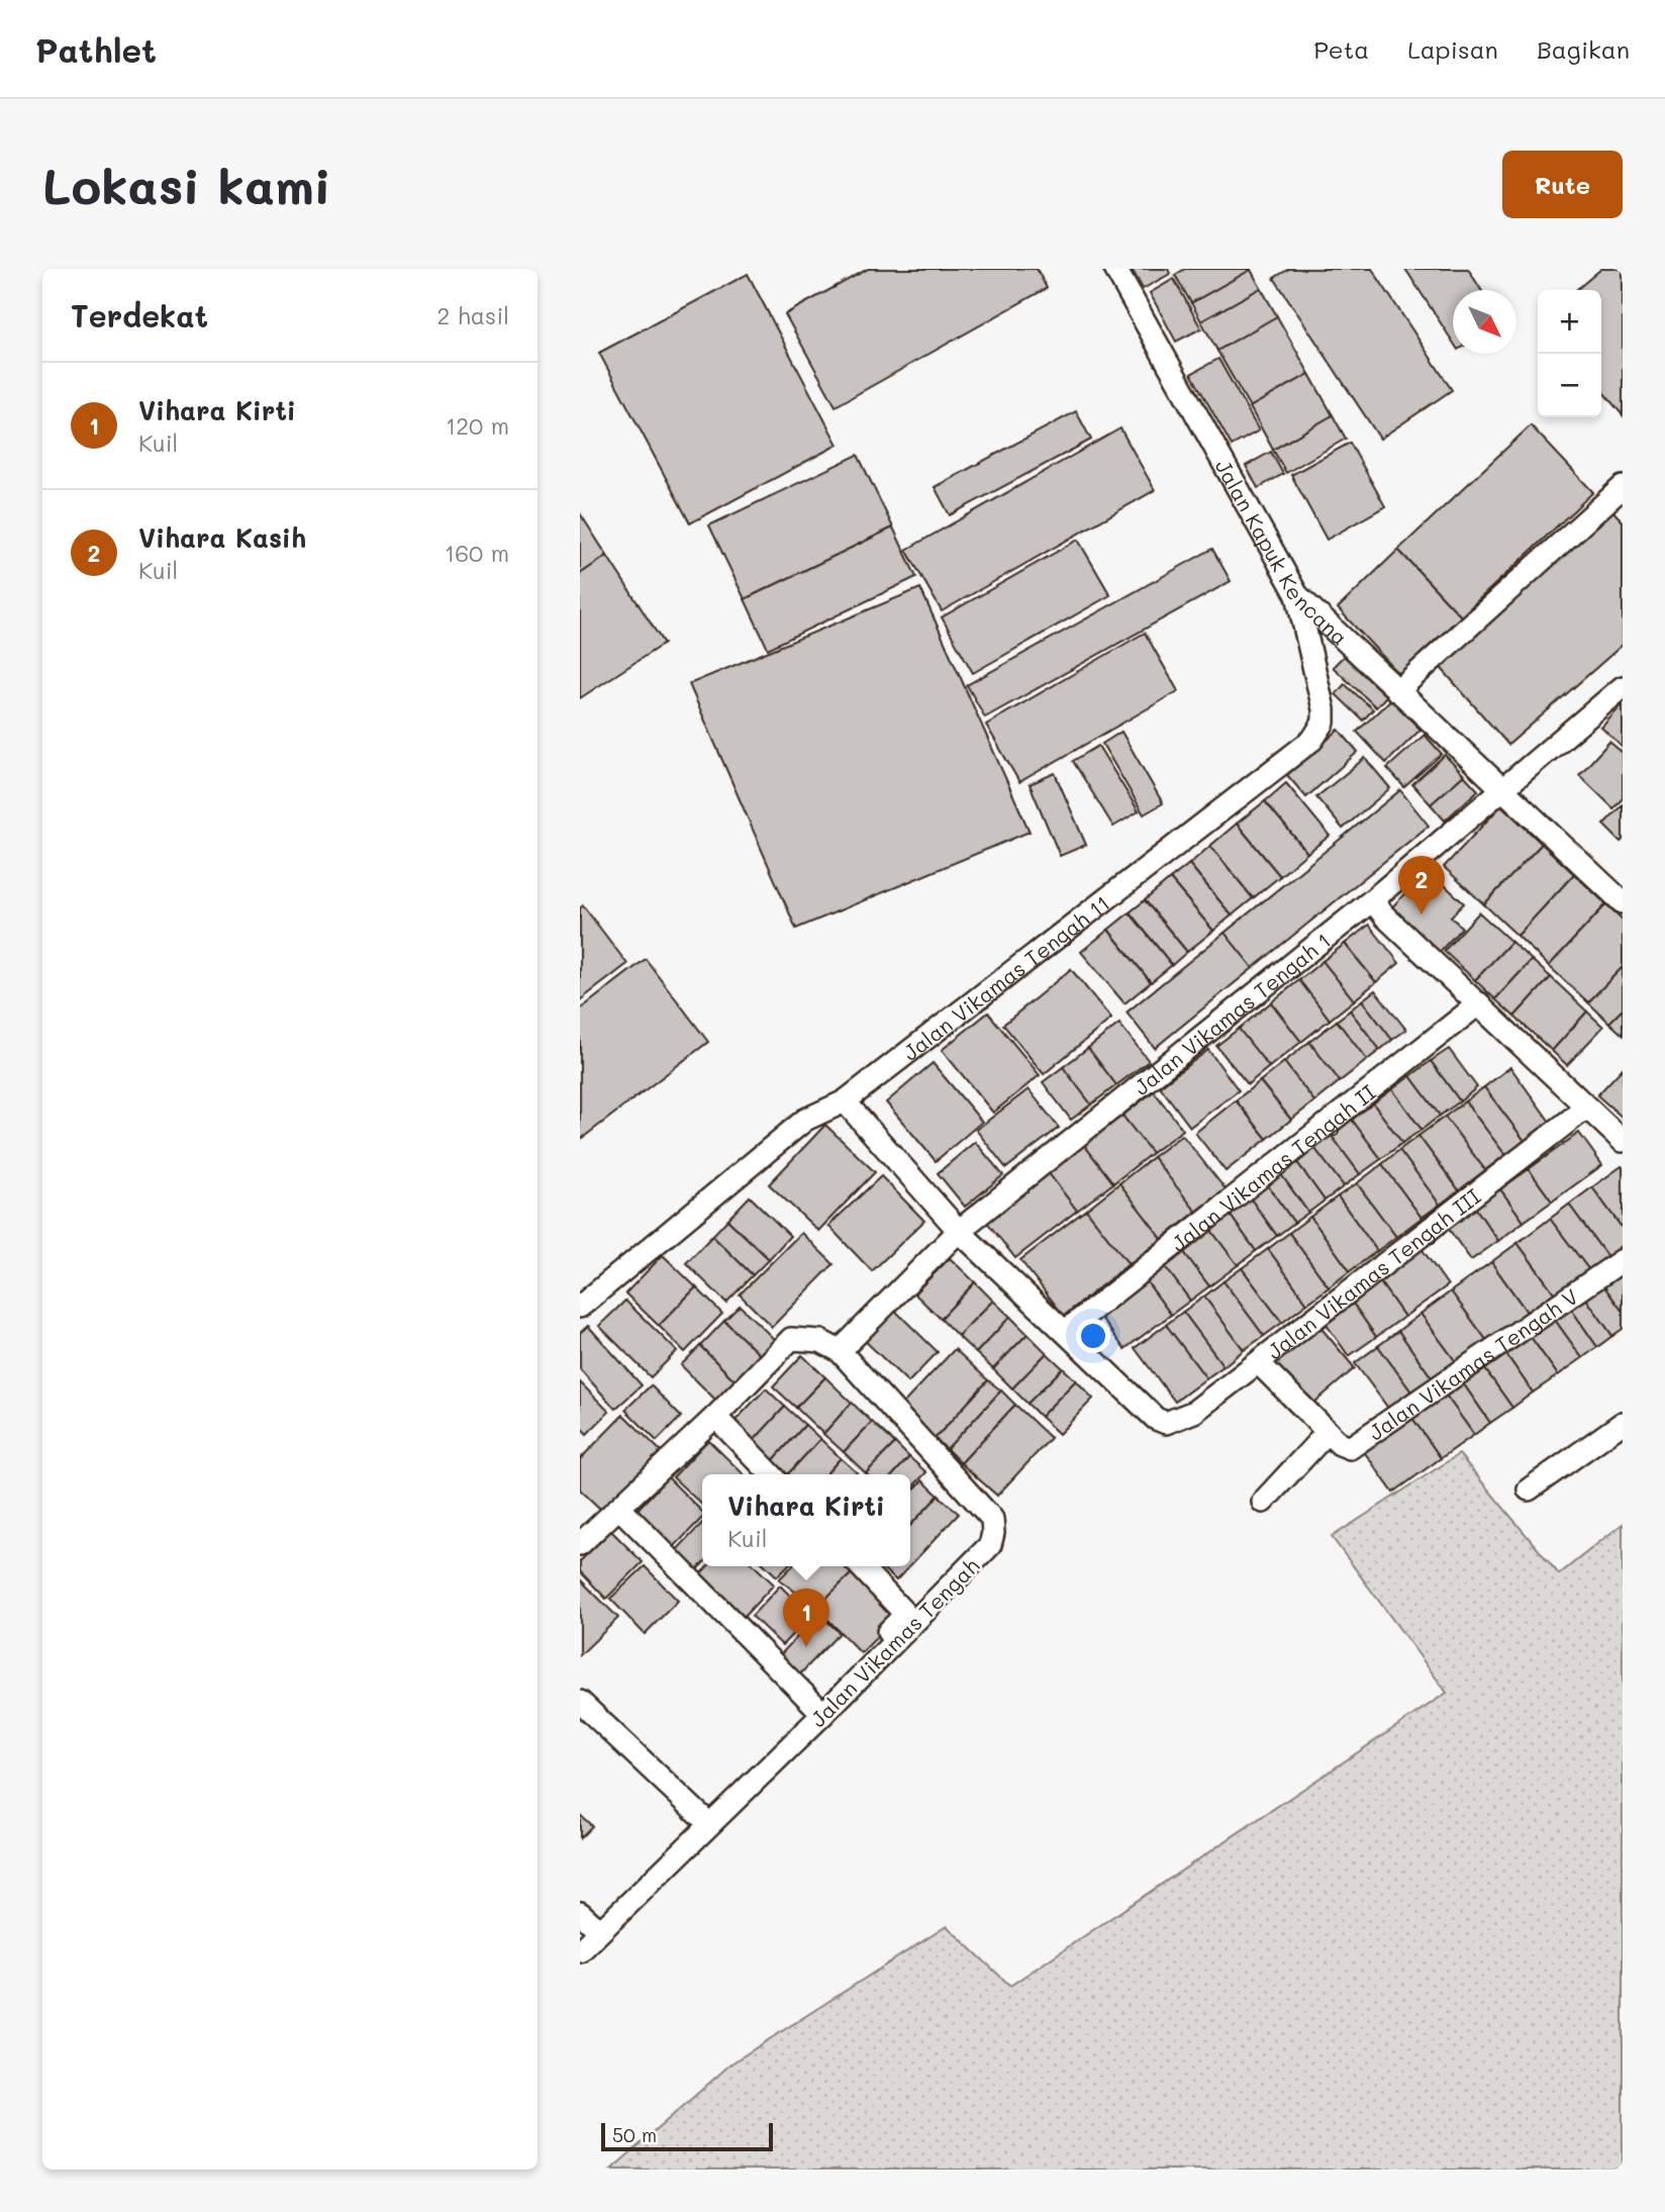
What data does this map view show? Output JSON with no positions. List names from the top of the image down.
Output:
{
  "streets": {
    "street": [
      "Jalan Kapuk Kencana",
      "Jalan Vikamas Tengah 11",
      "Jalan Vikamas Tengah 1",
      "Jalan Vikamas Tengah II",
      "Jalan Vikamas Tengah III",
      "Jalan Vikamas Tengah V",
      "Jalan Vikamas Tengah"
    ]
  },
  "crossings": [
    ["Jalan Kapuk Kencana", "Jalan Vikamas Tengah 11"],
    ["Jalan Kapuk Kencana", "Jalan Vikamas Tengah 1"],
    ["Jalan Vikamas Tengah 1", "Jalan Vikamas Tengah"],
    ["Jalan Vikamas Tengah II", "Jalan Vikamas Tengah III"]
  ],
  "scale_bar": "50 m",
  "north": "bottom right",
  "page": {
    "header": "Pathlet",
    "nav": ["Peta", "Lapisan", "Bagikan"],
    "buttons": "Rute",
    "title": "Lokasi kami",
    "heading": ["Terdekat", "2 hasil"],
    "map_buttons": ["+", "−"],
    "list": [
      {
        "mark": "1",
        "name": "Vihara Kirti",
        "note": "Kuil",
        "value": "120 m"
      },
      {
        "mark": "2",
        "name": "Vihara Kasih",
        "note": "Kuil",
        "value": "160 m"
      }
    ],
    "pins": ["2", "1"],
    "popup": ["Vihara Kirti", "Kuil"],
    "scale": "50 m"
  }
}
